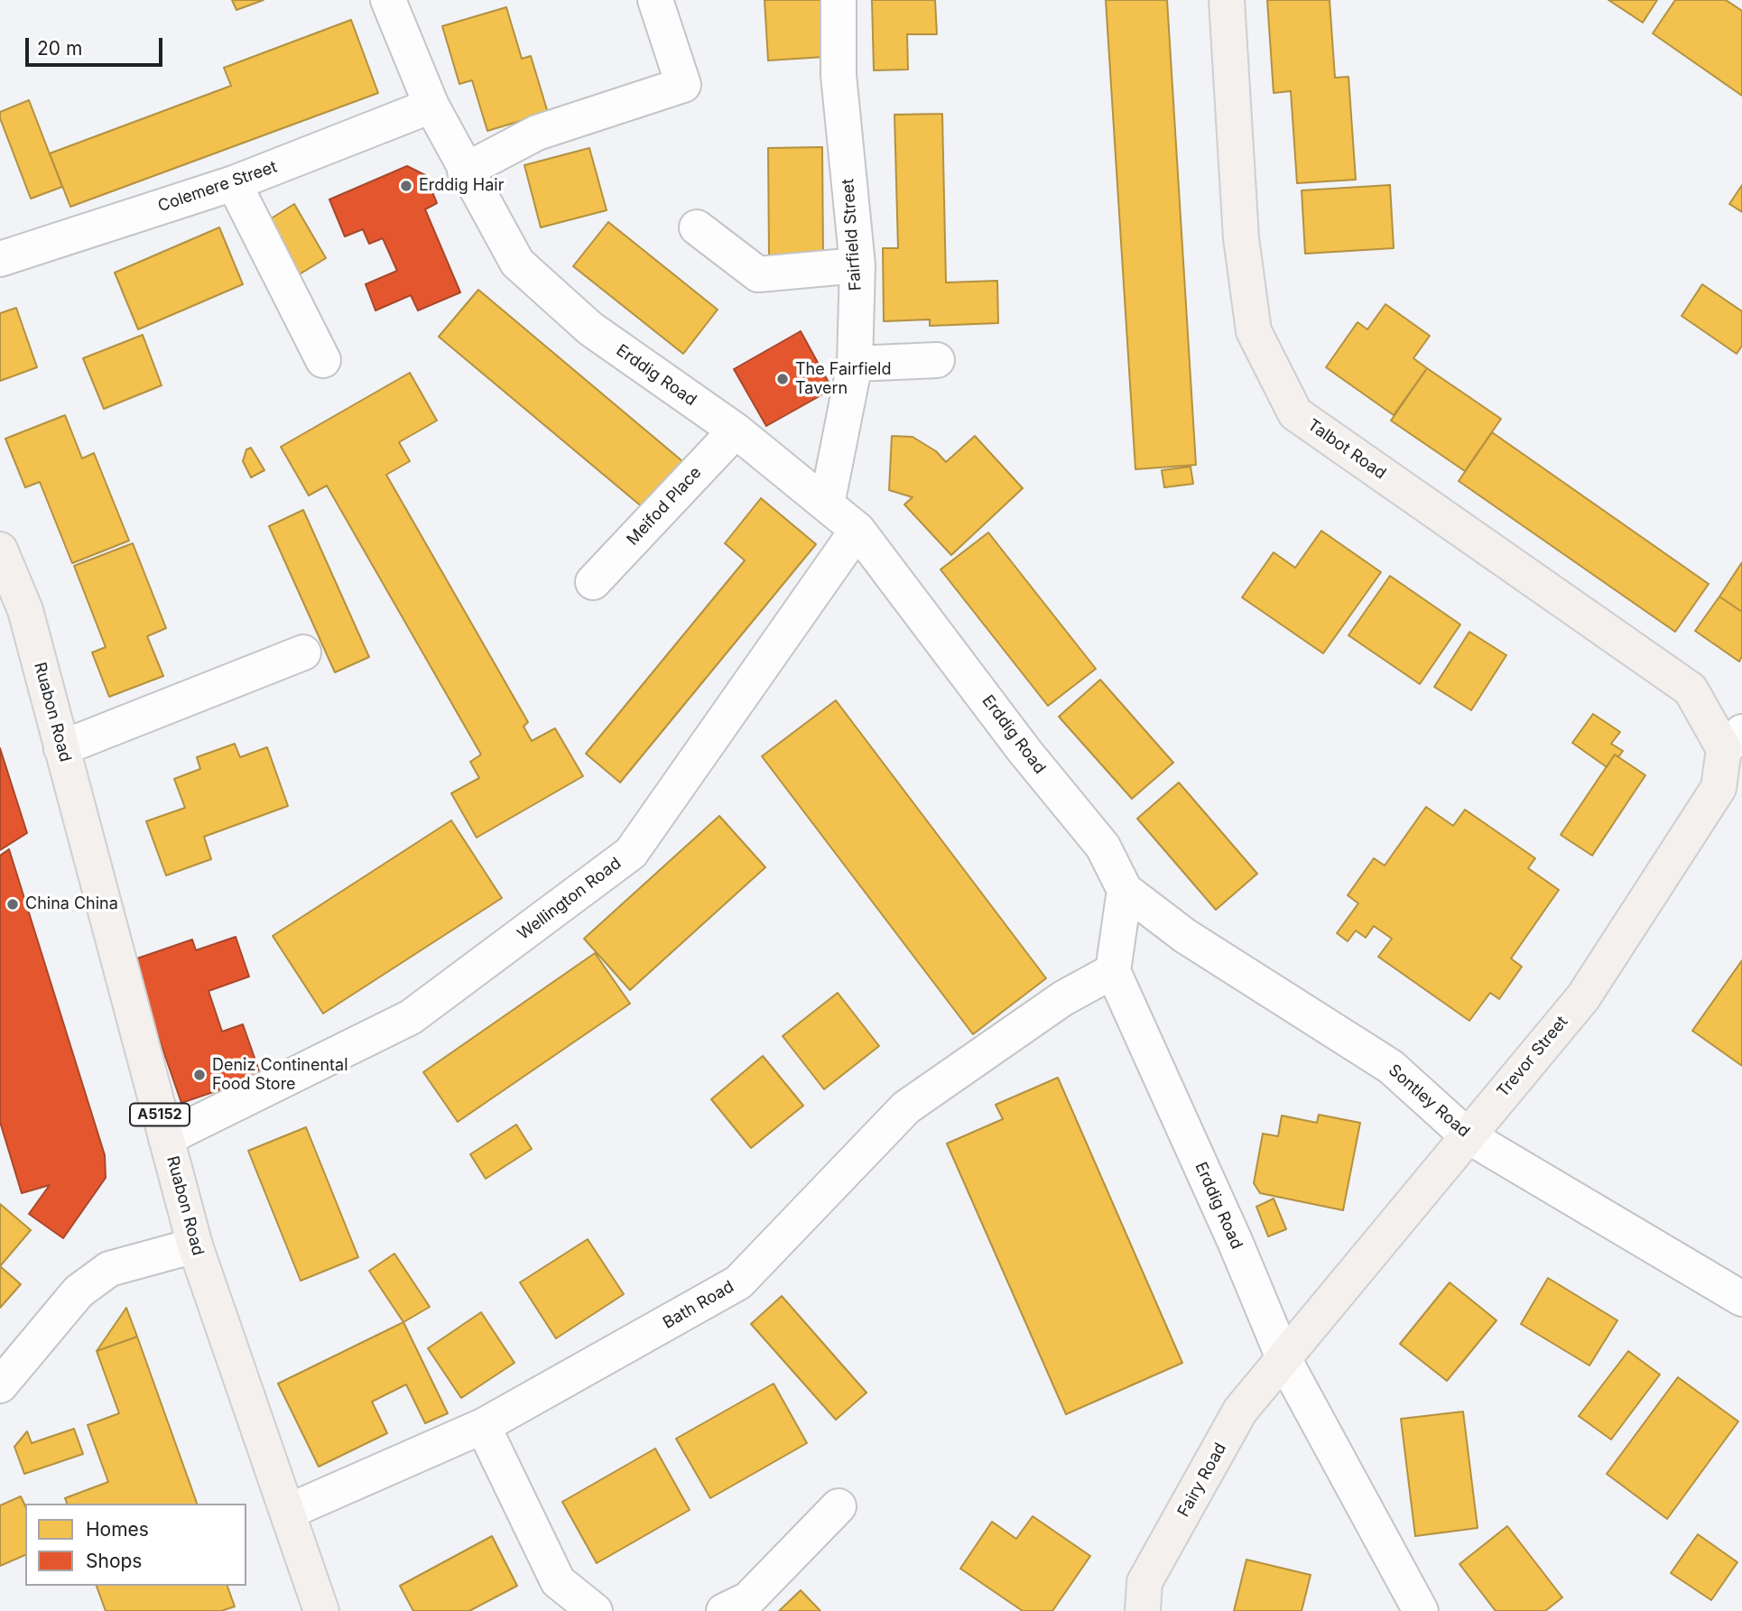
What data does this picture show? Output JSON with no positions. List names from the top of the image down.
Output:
{
  "streets": {
    "main road": [
      "Talbot Road",
      "Ruabon Road",
      "Trevor Street",
      "A5152",
      "Fairy Road"
    ],
    "street": [
      "Colemere Street",
      "Fairfield Street",
      "Erddig Road",
      "Meifod Place",
      "Wellington Road",
      "Sontley Road",
      "Bath Road"
    ]
  },
  "crossings": [
    ["Colemere Street", "Erddig Road"],
    ["Fairfield Street", "Erddig Road"],
    ["Erddig Road", "Meifod Place"],
    ["Erddig Road", "Wellington Road"],
    ["Erddig Road", "Trevor Street"],
    ["Erddig Road", "Sontley Road"],
    ["Erddig Road", "Bath Road"],
    ["Erddig Road", "Fairy Road"],
    ["Talbot Road", "Trevor Street"],
    ["Ruabon Road", "Wellington Road"],
    ["Ruabon Road", "A5152"],
    ["Ruabon Road", "Bath Road"],
    ["Trevor Street", "Sontley Road"],
    ["Trevor Street", "Fairy Road"]
  ],
  "places": [
    "Erddig Hair",
    "The Fairfield Tavern",
    "China China",
    "Deniz Continental Food Store"
  ],
  "legend": ["Homes", "Shops"],
  "scale_bar": "20 m"
}
